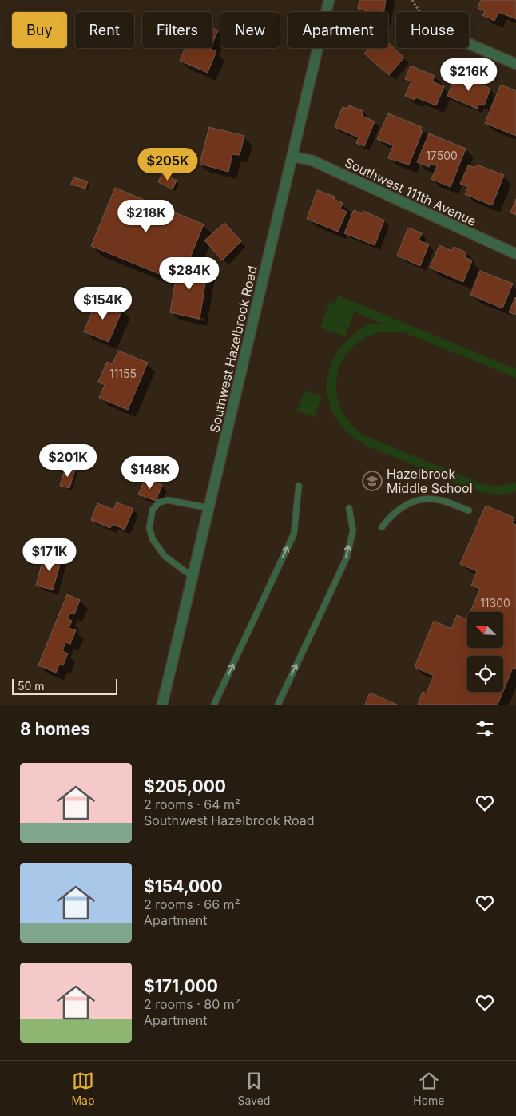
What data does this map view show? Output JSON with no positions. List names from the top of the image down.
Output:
{
  "streets": {
    "street": ["Southwest 111th Avenue", "Southwest Hazelbrook Road"]
  },
  "crossings": [
    ["Southwest 111th Avenue", "Southwest Hazelbrook Road"]
  ],
  "places": {
    "school or university": ["Hazelbrook Middle School"]
  },
  "house_numbers": ["17500", "11155", "11300"],
  "scale_bar": "50 m",
  "north": "top left",
  "page": {
    "chip": [
      "Buy",
      "Rent",
      "Filters",
      "New",
      "Apartment",
      "House"
    ],
    "price": [
      "$216K",
      "$205K",
      "$218K",
      "$284K",
      "$154K",
      "$201K",
      "$148K",
      "$171K"
    ],
    "scale": "50 m",
    "heading": "8 homes",
    "list": [
      {
        "name": "$205,000",
        "note": "2 rooms · 64 m² · Southwest Hazelbrook Road"
      },
      {
        "name": "$154,000",
        "note": "2 rooms · 66 m² · Apartment"
      },
      {
        "name": "$171,000",
        "note": "2 rooms · 80 m² · Apartment"
      }
    ],
    "tabs": ["Map", "Saved", "Home"]
  }
}
